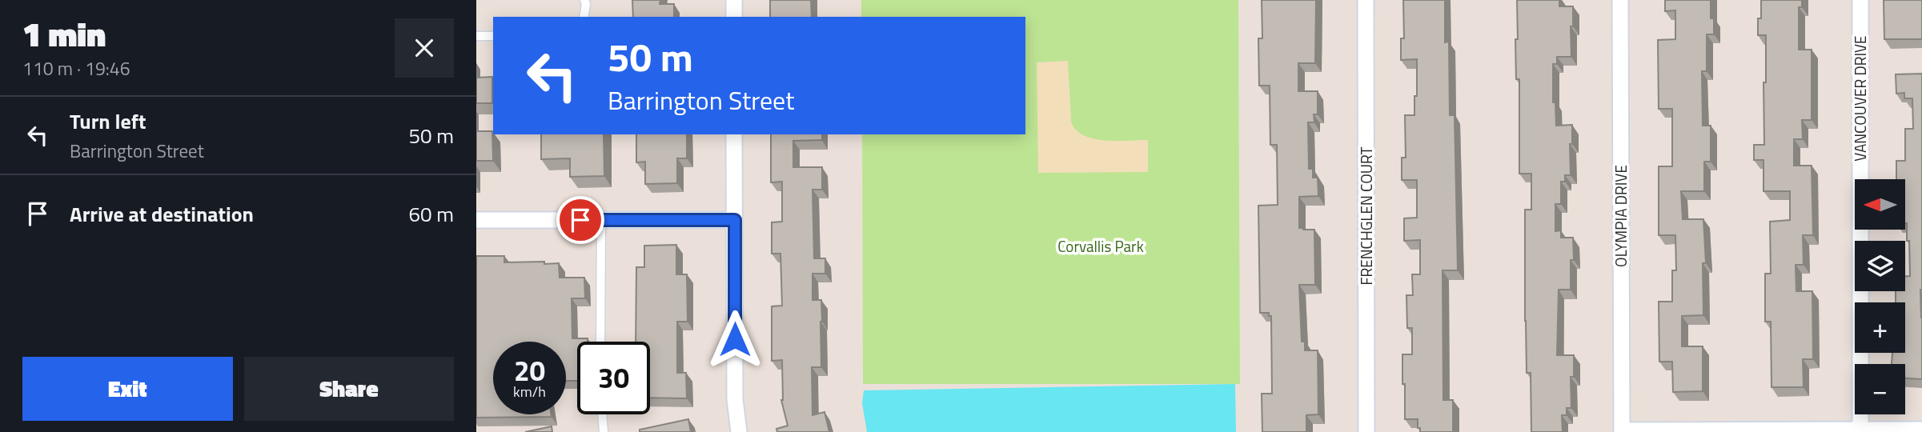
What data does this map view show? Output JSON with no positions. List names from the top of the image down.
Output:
{
  "streets": {
    "street": ["VANCOUVER DRIVE", "FRENCHGLEN COURT", "OLYMPIA DRIVE"]
  },
  "parks": ["Corvallis Park"],
  "north": "left",
  "page": {
    "heading": ["1 min", "110 m · 19:46"],
    "turn": ["50 m", "Barrington Street"],
    "list": [
      {
        "name": "Turn left",
        "note": "Barrington Street",
        "value": "50 m"
      },
      {
        "name": "Arrive at destination",
        "value": "60 m"
      }
    ],
    "map_buttons": ["+", "−"],
    "speed": "20 km/h",
    "limit": "30",
    "buttons": ["Exit", "Share"]
  }
}
